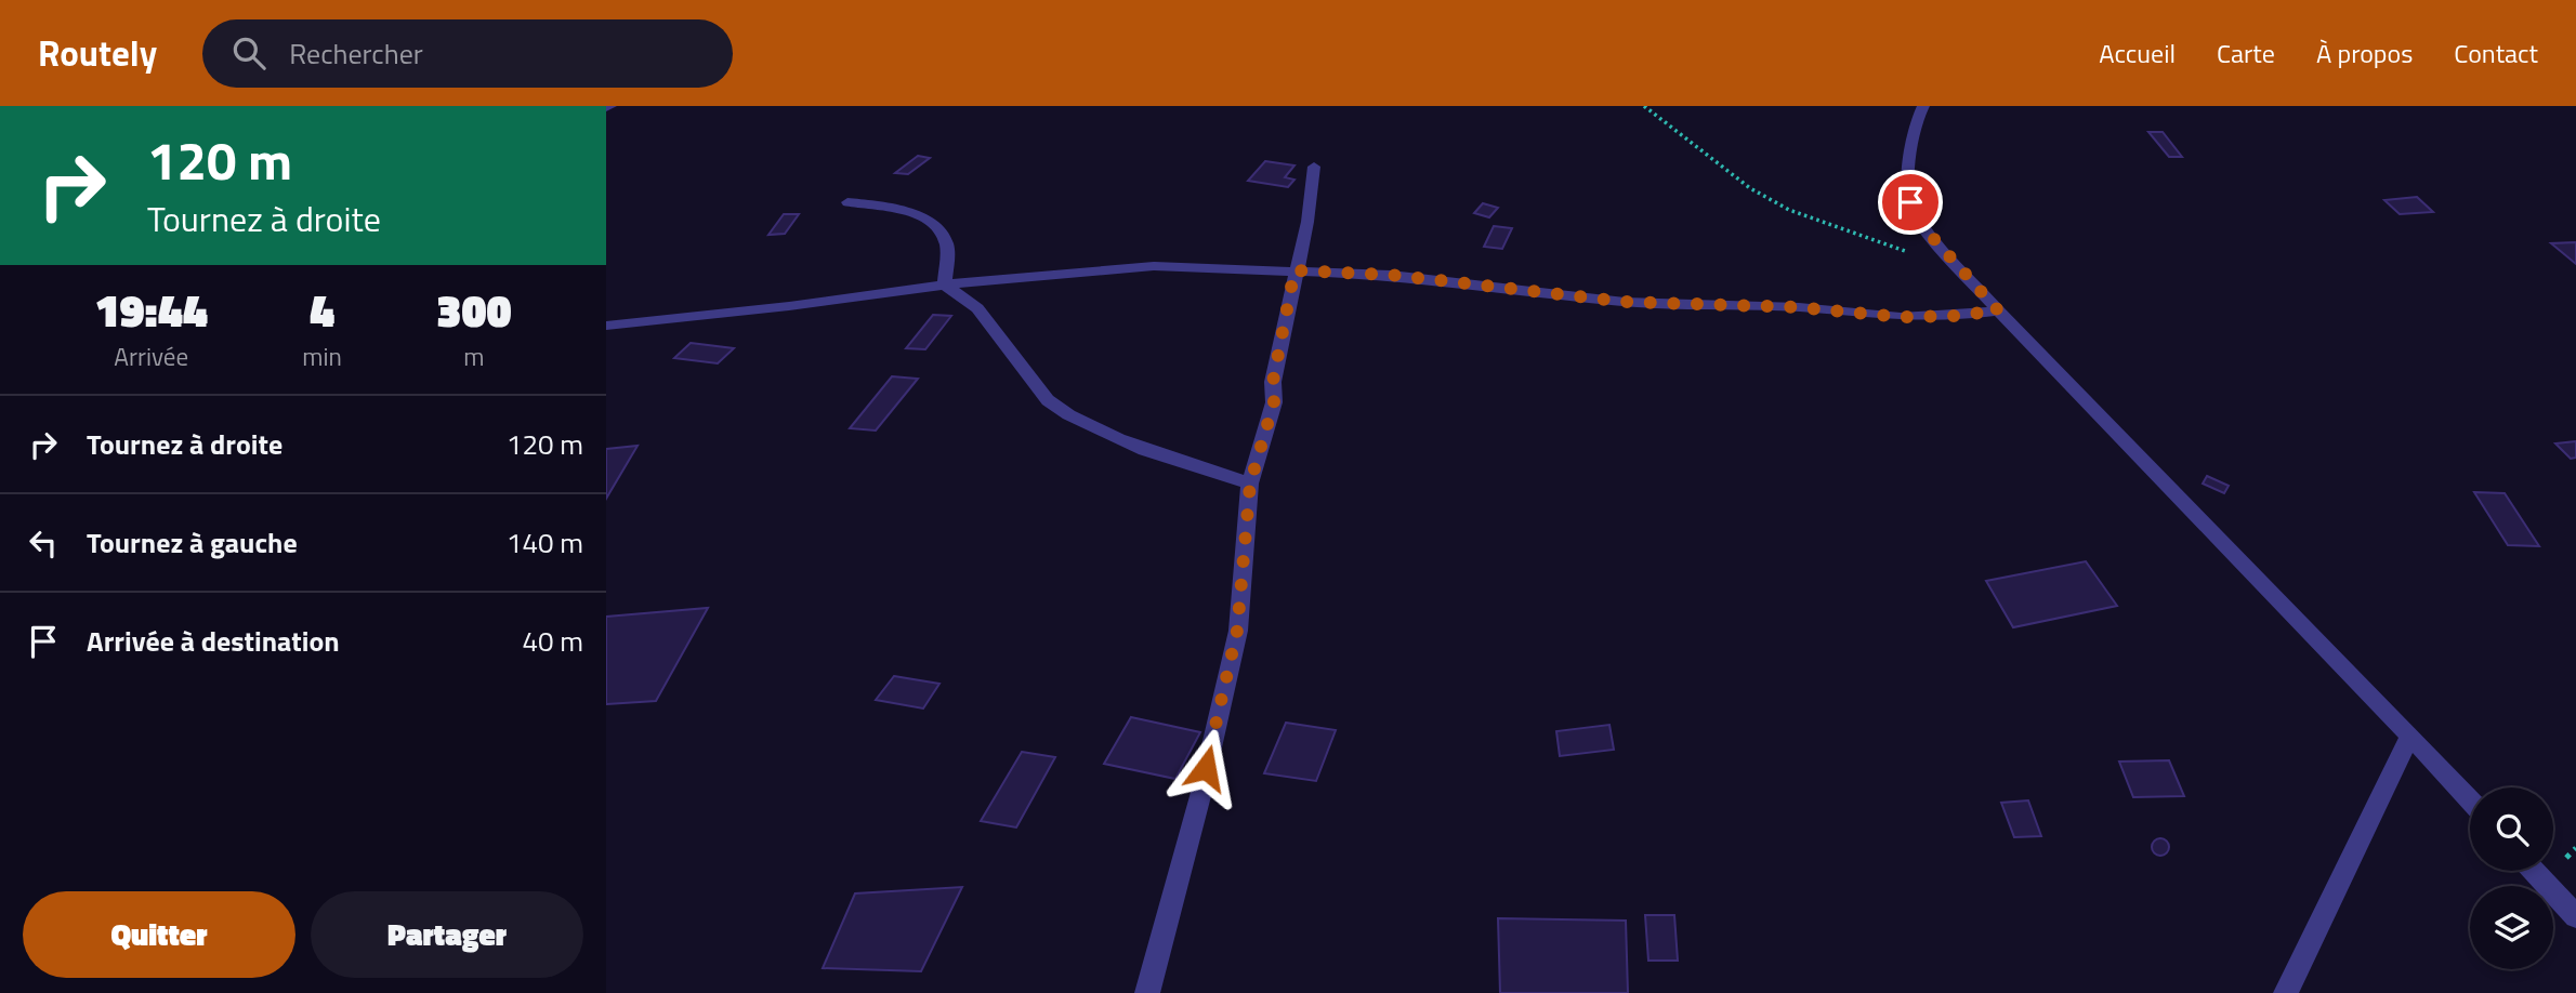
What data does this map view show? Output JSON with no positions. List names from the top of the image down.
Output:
{
  "page": {
    "header": "Routely",
    "search": "Rechercher",
    "nav": [
      "Accueil",
      "Carte",
      "À propos",
      "Contact"
    ],
    "turn": ["120 m", "Tournez à droite"],
    "eta": [
      "19:44",
      "Arrivée",
      "4",
      "min",
      "300",
      "m"
    ],
    "list": [
      {
        "name": "Tournez à droite",
        "value": "120 m"
      },
      {
        "name": "Tournez à gauche",
        "value": "140 m"
      },
      {
        "name": "Arrivée à destination",
        "value": "40 m"
      }
    ],
    "buttons": ["Quitter", "Partager"]
  }
}
